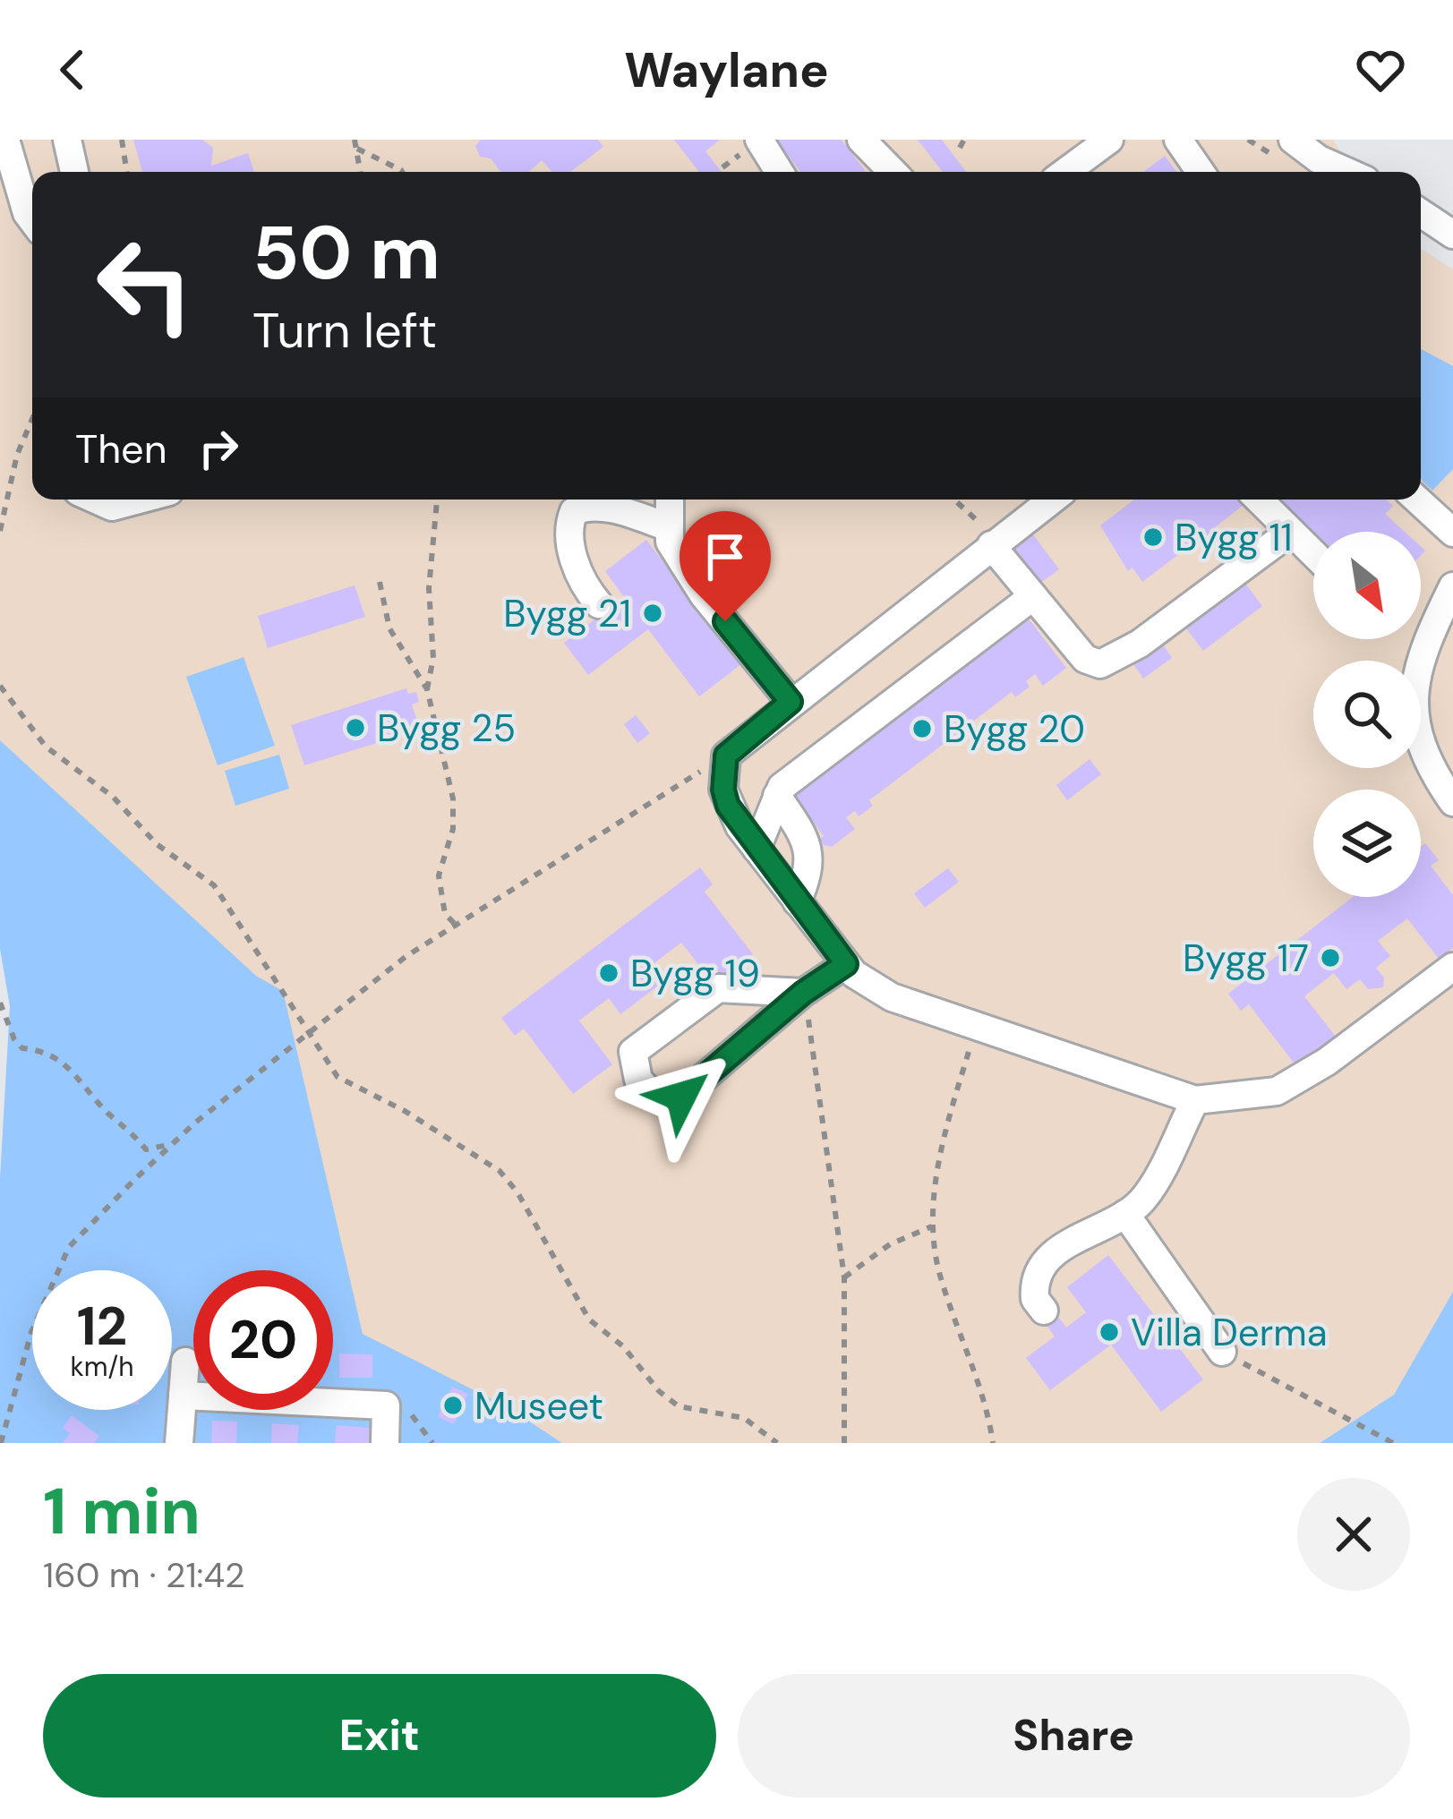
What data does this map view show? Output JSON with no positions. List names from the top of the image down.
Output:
{
  "places": [
    "Bygg 11",
    "Bygg 21",
    "Bygg 25",
    "Bygg 20",
    "Bygg 17",
    "Bygg 19",
    "Villa Derma",
    "Museet"
  ],
  "north": "bottom right",
  "page": {
    "header": "Waylane",
    "turn": ["50 m", "Turn left"],
    "then": "Then",
    "speed": "12 km/h",
    "limit": "20",
    "heading": ["1 min", "160 m · 21:42"],
    "buttons": ["Exit", "Share"]
  }
}
